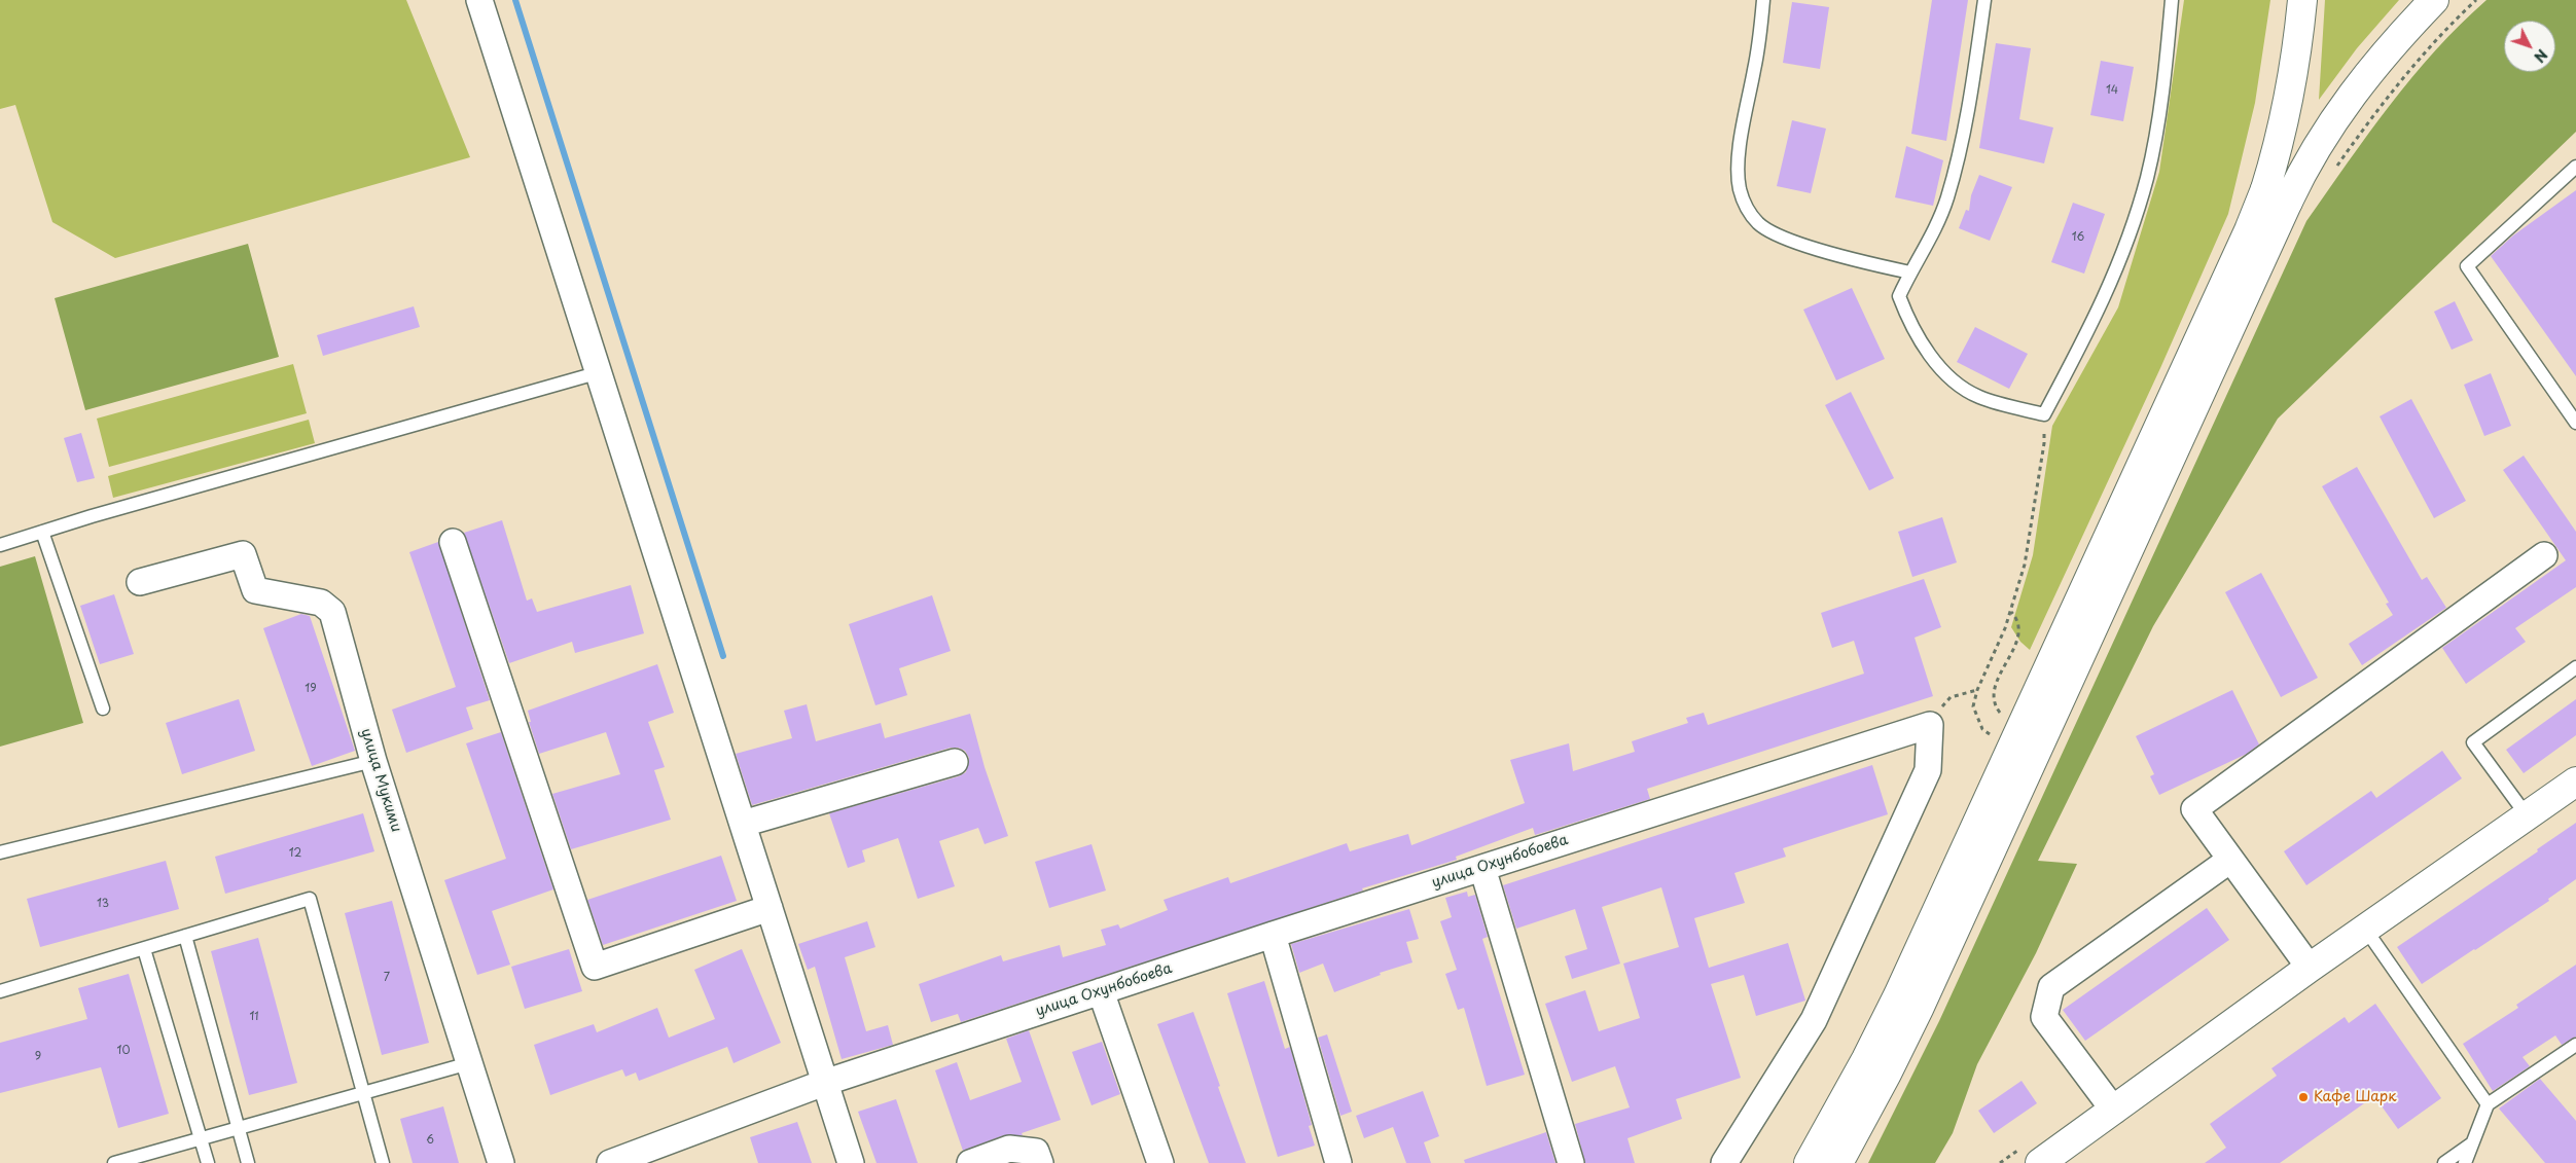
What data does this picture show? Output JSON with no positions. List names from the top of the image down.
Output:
{
  "streets": {
    "street": ["улица Мукими", "улица Охунбобоева"]
  },
  "places": ["Кафе Шарк"],
  "house_numbers": [
    "14",
    "16",
    "19",
    "12",
    "13",
    "7",
    "11",
    "10",
    "9",
    "6"
  ],
  "north": "bottom right"
}
